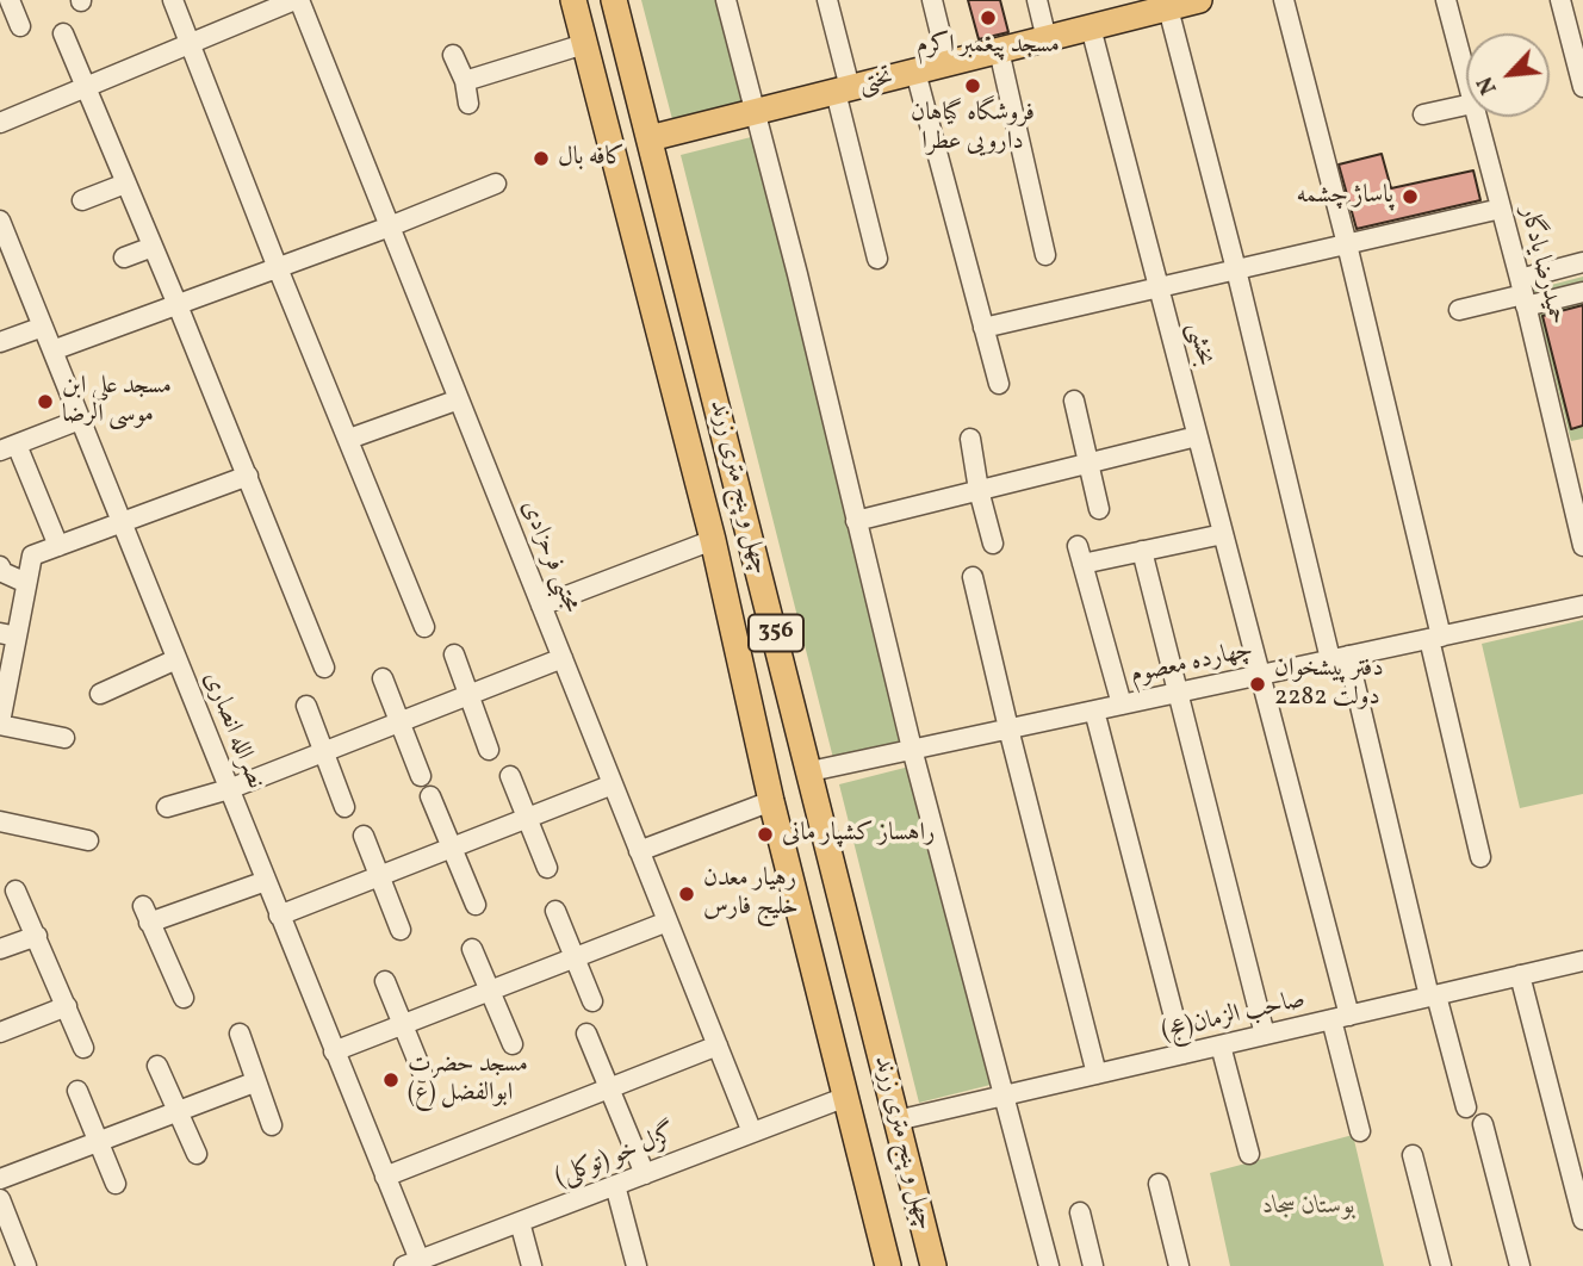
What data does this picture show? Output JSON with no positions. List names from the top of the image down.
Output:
{
  "streets": {
    "main road": ["تختی", "چهل و پنج متری زرند", "356"],
    "street": [
      "حمیدرضا یادگار",
      "بخشی",
      "مجتبی فرحزادی",
      "چهارده معصوم",
      "نصرالله انصاری",
      "صاحب الزمان(عج)",
      "گزل خو (توکلی)"
    ]
  },
  "crossings": [
    ["تختی", "بخشی"],
    ["تختی", "چهل و پنج متری زرند"],
    ["بخشی", "چهارده معصوم"],
    ["بخشی", "صاحب الزمان(عج)"],
    ["چهل و پنج متری زرند", "چهارده معصوم"],
    ["چهل و پنج متری زرند", "صاحب الزمان(عج)"],
    ["چهل و پنج متری زرند", "گزل خو (توکلی)"],
    ["مجتبی فرحزادی", "گزل خو (توکلی)"],
    ["نصرالله انصاری", "گزل خو (توکلی)"]
  ],
  "parks": ["بوستان سجاد"],
  "places": [
    "مسجد پیغمبر اکرم",
    "فروشگاه گیاهان دارویی عطرا",
    "کافه بال",
    "پاساژ چشمه",
    "مسجد علی ابن موسی الرضا",
    "دفتر پیشخوان دولت 2282",
    "راهساز کشپار مانی",
    "رهیار معدن خلیج فارس",
    "مسجد حضرت ابوالفضل (ع)"
  ],
  "north": "bottom left"
}
